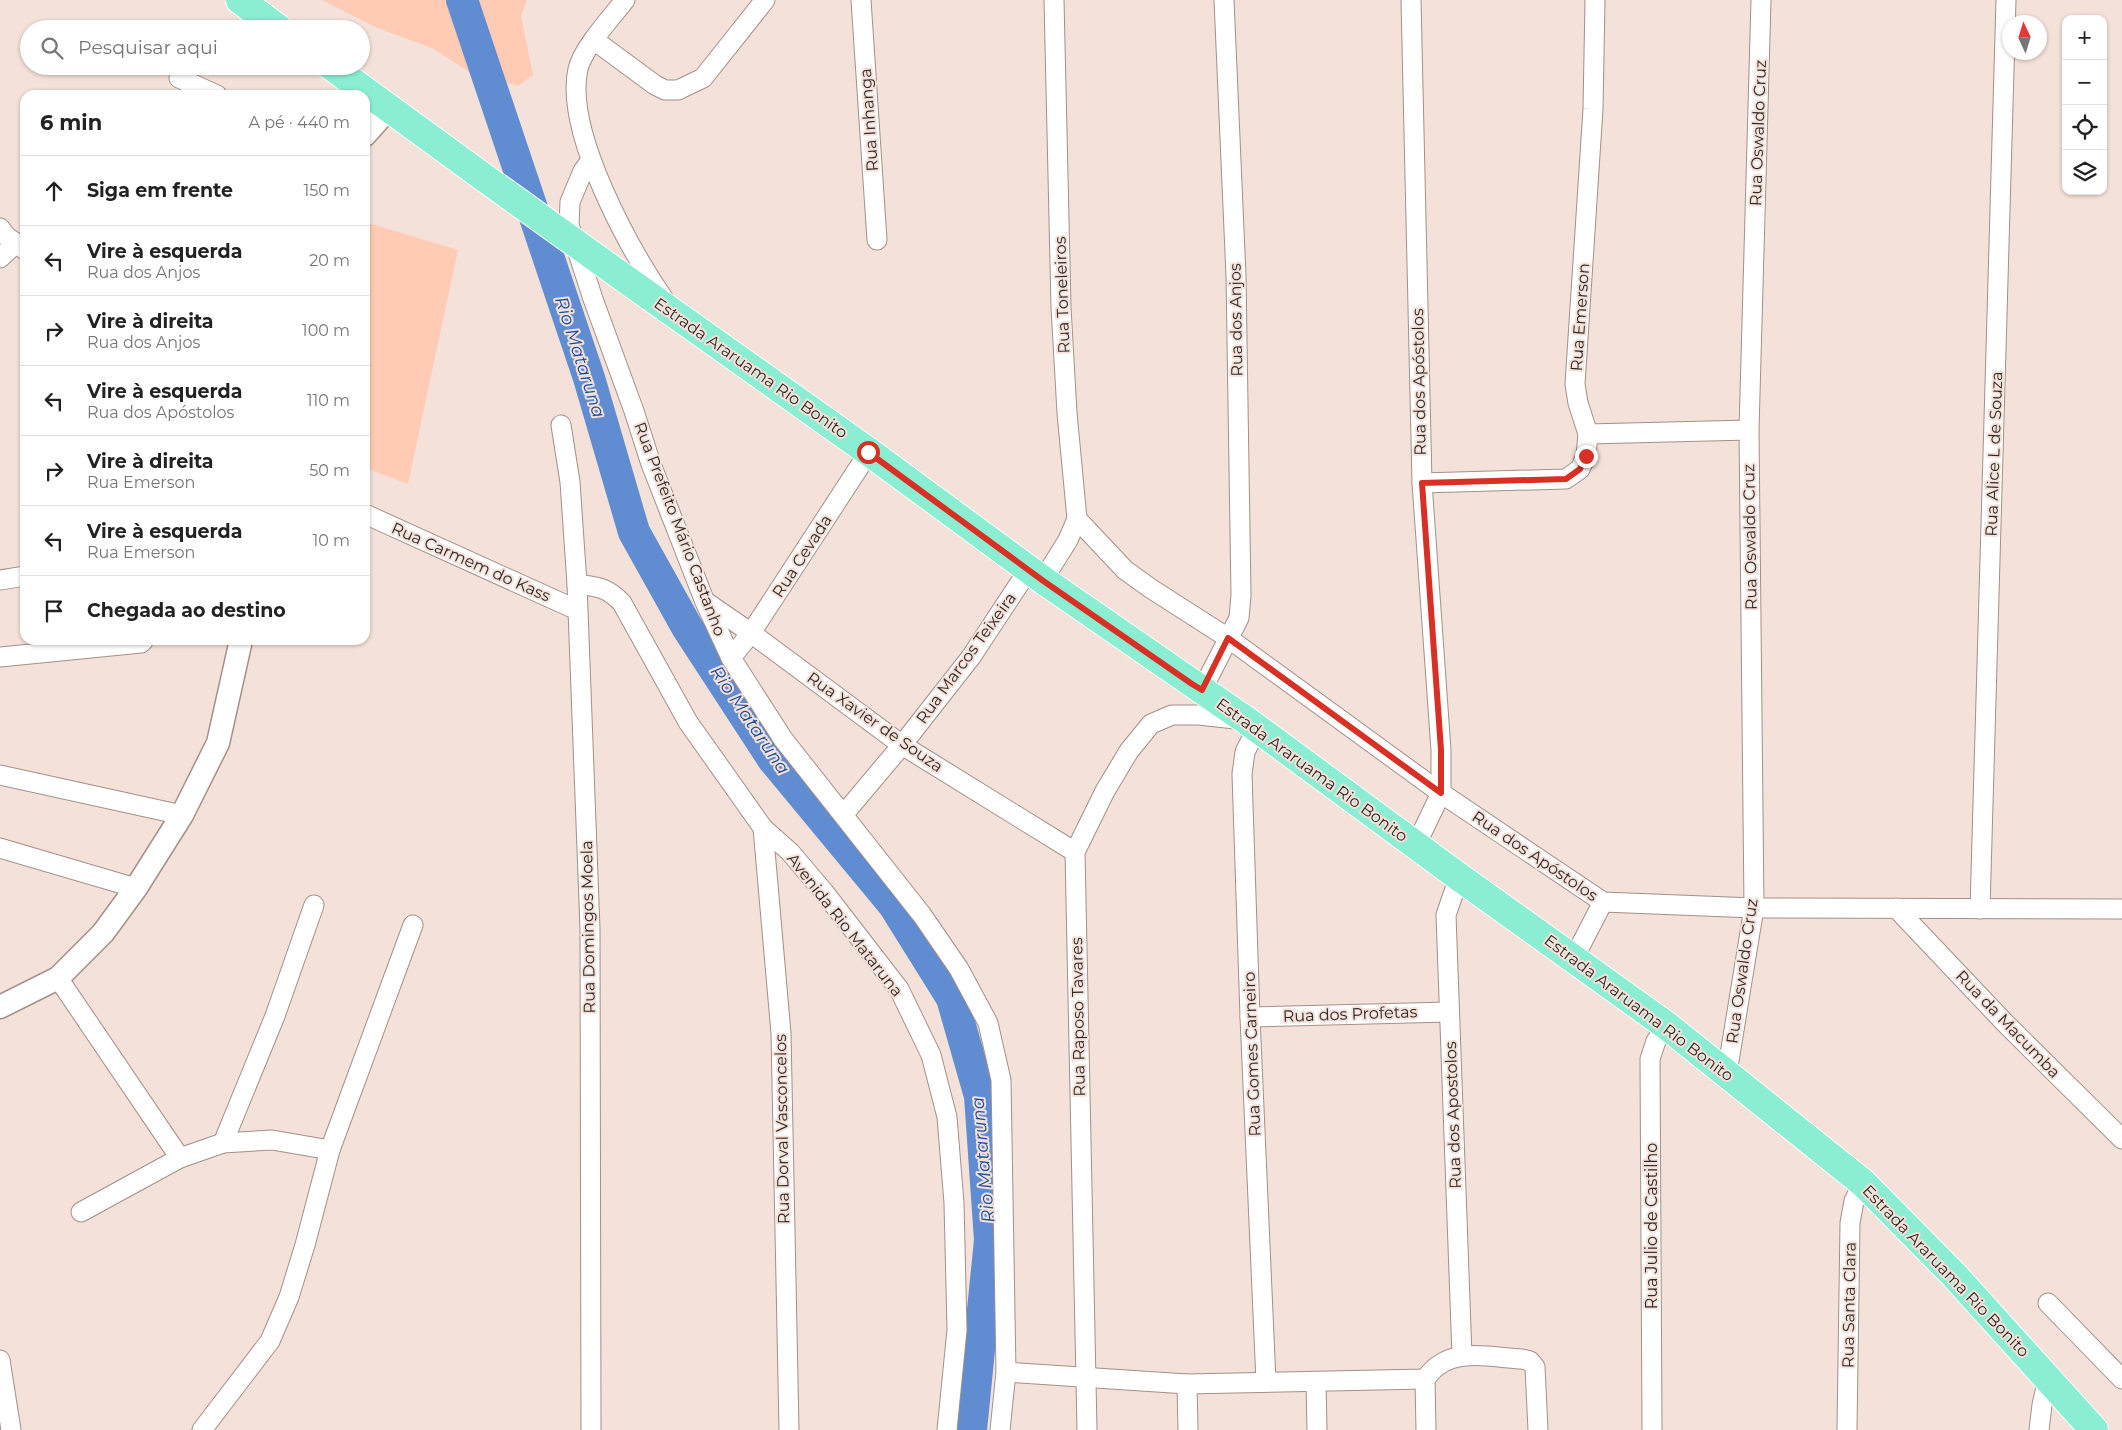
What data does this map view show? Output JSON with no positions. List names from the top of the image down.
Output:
{
  "streets": {
    "main road": ["Estrada Araruama Rio Bonito"],
    "street": [
      "Rua Inhanga",
      "Rua Oswaldo Cruz",
      "Rua Toneleiros",
      "Rua Emerson",
      "Rua dos Anjos",
      "Rua dos Apóstolos",
      "Rua Alice L de Souza",
      "Rua Prefeito Mário Castanho",
      "Rua Cevada",
      "Rua Carmem do Kass",
      "Rua Marcos Teixeira",
      "Rua Xavier de Souza",
      "Avenida Rio Mataruna",
      "Rua Domingos Moela",
      "Rua dos Profetas",
      "Rua Raposo Tavares",
      "Rua da Macumba",
      "Rua Gomes Carneiro",
      "Rua dos Apostolos",
      "Rua Dorval Vasconcelos",
      "Rua Julio de Castilho",
      "Rua Santa Clara"
    ]
  },
  "crossings": [
    ["Rua Oswaldo Cruz", "Estrada Araruama Rio Bonito"],
    ["Rua Oswaldo Cruz", "Rua dos Apóstolos"],
    ["Rua Toneleiros", "Estrada Araruama Rio Bonito"],
    ["Rua Toneleiros", "Rua Marcos Teixeira"],
    ["Rua Emerson", "Rua dos Apóstolos"],
    ["Rua dos Anjos", "Estrada Araruama Rio Bonito"],
    ["Estrada Araruama Rio Bonito", "Rua dos Apóstolos"],
    ["Estrada Araruama Rio Bonito", "Rua Cevada"],
    ["Estrada Araruama Rio Bonito", "Rua Marcos Teixeira"],
    ["Estrada Araruama Rio Bonito", "Rua Raposo Tavares"],
    ["Estrada Araruama Rio Bonito", "Rua Gomes Carneiro"],
    ["Estrada Araruama Rio Bonito", "Rua dos Apostolos"],
    ["Estrada Araruama Rio Bonito", "Rua Julio de Castilho"],
    ["Estrada Araruama Rio Bonito", "Rua Santa Clara"],
    ["Rua dos Apóstolos", "Rua Alice L de Souza"],
    ["Rua dos Apóstolos", "Rua da Macumba"],
    ["Rua Prefeito Mário Castanho", "Rua Cevada"],
    ["Rua Prefeito Mário Castanho", "Rua Marcos Teixeira"],
    ["Rua Prefeito Mário Castanho", "Rua Xavier de Souza"],
    ["Rua Cevada", "Rua Xavier de Souza"],
    ["Rua Carmem do Kass", "Rua Domingos Moela"],
    ["Rua Marcos Teixeira", "Rua Xavier de Souza"],
    ["Rua Xavier de Souza", "Rua Raposo Tavares"],
    ["Avenida Rio Mataruna", "Rua Domingos Moela"],
    ["Avenida Rio Mataruna", "Rua Dorval Vasconcelos"],
    ["Rua dos Profetas", "Rua Gomes Carneiro"],
    ["Rua dos Profetas", "Rua dos Apostolos"],
    ["Rua Raposo Tavares", "Rua Gomes Carneiro"]
  ],
  "water": ["Rio Mataruna"],
  "north": "top",
  "page": {
    "map_buttons": ["+", "−"],
    "search": "Pesquisar aqui",
    "heading": ["6 min", "A pé · 440 m"],
    "list": [
      ["Siga em frente", "150 m"],
      ["Vire à esquerda", "Rua dos Anjos", "20 m"],
      ["Vire à direita", "Rua dos Anjos", "100 m"],
      ["Vire à esquerda", "Rua dos Apóstolos", "110 m"],
      ["Vire à direita", "Rua Emerson", "50 m"],
      ["Vire à esquerda", "Rua Emerson", "10 m"],
      "Chegada ao destino"
    ]
  }
}
